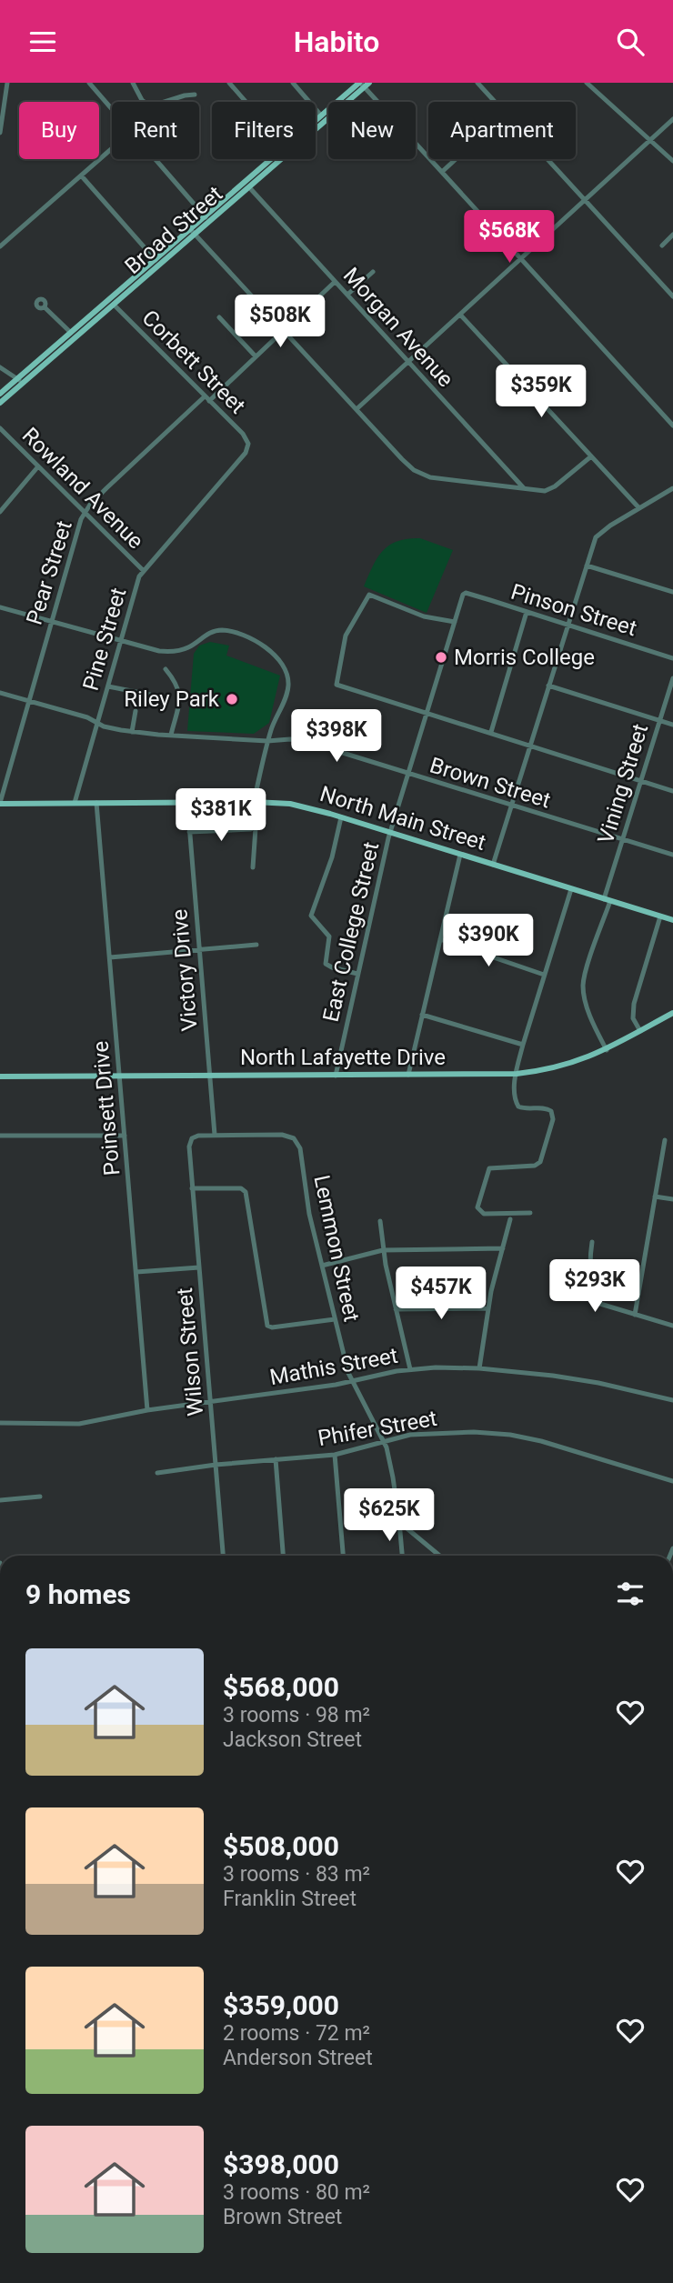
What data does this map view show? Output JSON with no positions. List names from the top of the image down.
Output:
{
  "streets": {
    "main road": ["Broad Street", "North Main Street", "North Lafayette Drive"],
    "street": [
      "Morgan Avenue",
      "Corbett Street",
      "Rowland Avenue",
      "Pear Street",
      "Pinson Street",
      "Pine Street",
      "Brown Street",
      "Vining Street",
      "East College Street",
      "Victory Drive",
      "Poinsett Drive",
      "Lemmon Street",
      "Wilson Street",
      "Mathis Street",
      "Phifer Street"
    ]
  },
  "crossings": [
    ["Broad Street", "Morgan Avenue"],
    ["Broad Street", "Corbett Street"],
    ["Morgan Avenue", "Pear Street"],
    ["Corbett Street", "Pear Street"],
    ["Corbett Street", "Pine Street"],
    ["Rowland Avenue", "Pear Street"],
    ["Rowland Avenue", "Pine Street"],
    ["Pear Street", "Brown Street"],
    ["Pear Street", "North Main Street"],
    ["Pinson Street", "East College Street"],
    ["Pine Street", "Brown Street"],
    ["Pine Street", "North Main Street"],
    ["Brown Street", "Vining Street"],
    ["Brown Street", "East College Street"],
    ["Vining Street", "North Main Street"],
    ["Vining Street", "North Lafayette Drive"],
    ["North Main Street", "East College Street"],
    ["North Main Street", "Victory Drive"],
    ["North Main Street", "Poinsett Drive"],
    ["East College Street", "North Lafayette Drive"],
    ["Victory Drive", "North Lafayette Drive"],
    ["Victory Drive", "Lemmon Street"],
    ["Victory Drive", "Wilson Street"],
    ["North Lafayette Drive", "Poinsett Drive"],
    ["Poinsett Drive", "Mathis Street"],
    ["Lemmon Street", "Wilson Street"],
    ["Lemmon Street", "Mathis Street"],
    ["Lemmon Street", "Phifer Street"],
    ["Wilson Street", "Mathis Street"],
    ["Wilson Street", "Phifer Street"]
  ],
  "places": ["Morris College", "Riley Park"],
  "page": {
    "header": "Habito",
    "chip": [
      "Buy",
      "Rent",
      "Filters",
      "New",
      "Apartment"
    ],
    "price": [
      "$568K",
      "$508K",
      "$359K",
      "$398K",
      "$381K",
      "$390K",
      "$293K",
      "$457K",
      "$625K"
    ],
    "heading": "9 homes",
    "list": [
      {
        "name": "$568,000",
        "note": "3 rooms · 98 m² · Jackson Street"
      },
      {
        "name": "$508,000",
        "note": "3 rooms · 83 m² · Franklin Street"
      },
      {
        "name": "$359,000",
        "note": "2 rooms · 72 m² · Anderson Street"
      },
      {
        "name": "$398,000",
        "note": "3 rooms · 80 m² · Brown Street"
      }
    ]
  }
}
